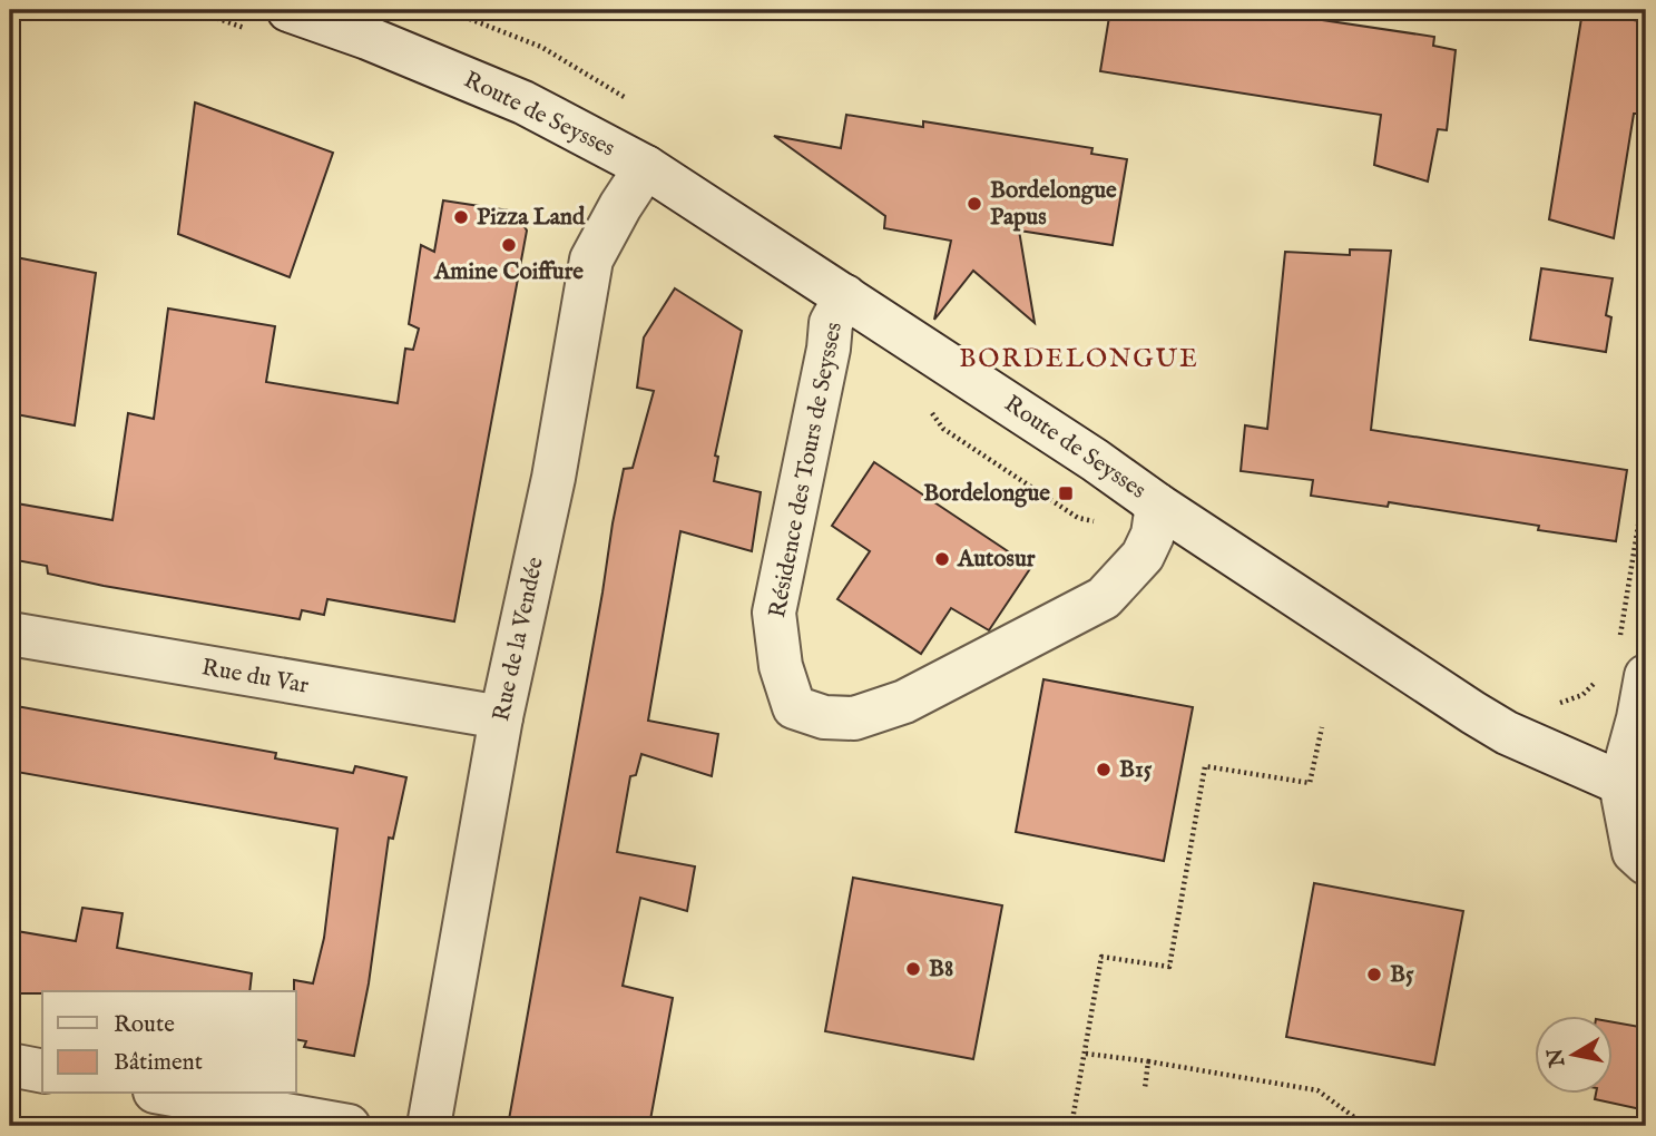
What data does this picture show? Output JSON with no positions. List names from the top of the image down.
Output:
{
  "streets": {
    "street": [
      "Route de Seysses",
      "Résidence des Tours de Seysses",
      "Rue de la Vendée",
      "Rue du Var"
    ]
  },
  "crossings": [
    ["Route de Seysses", "Résidence des Tours de Seysses"],
    ["Route de Seysses", "Rue de la Vendée"],
    ["Rue de la Vendée", "Rue du Var"]
  ],
  "districts": ["BORDELONGUE"],
  "places": {
    "other": [
      "Bordelongue Papus",
      "Pizza Land",
      "Amine Coiffure",
      "Autosur",
      "B15",
      "B8",
      "B5"
    ],
    "transit": ["Bordelongue"]
  },
  "legend": ["Route", "Bâtiment"],
  "north": "left"
}
